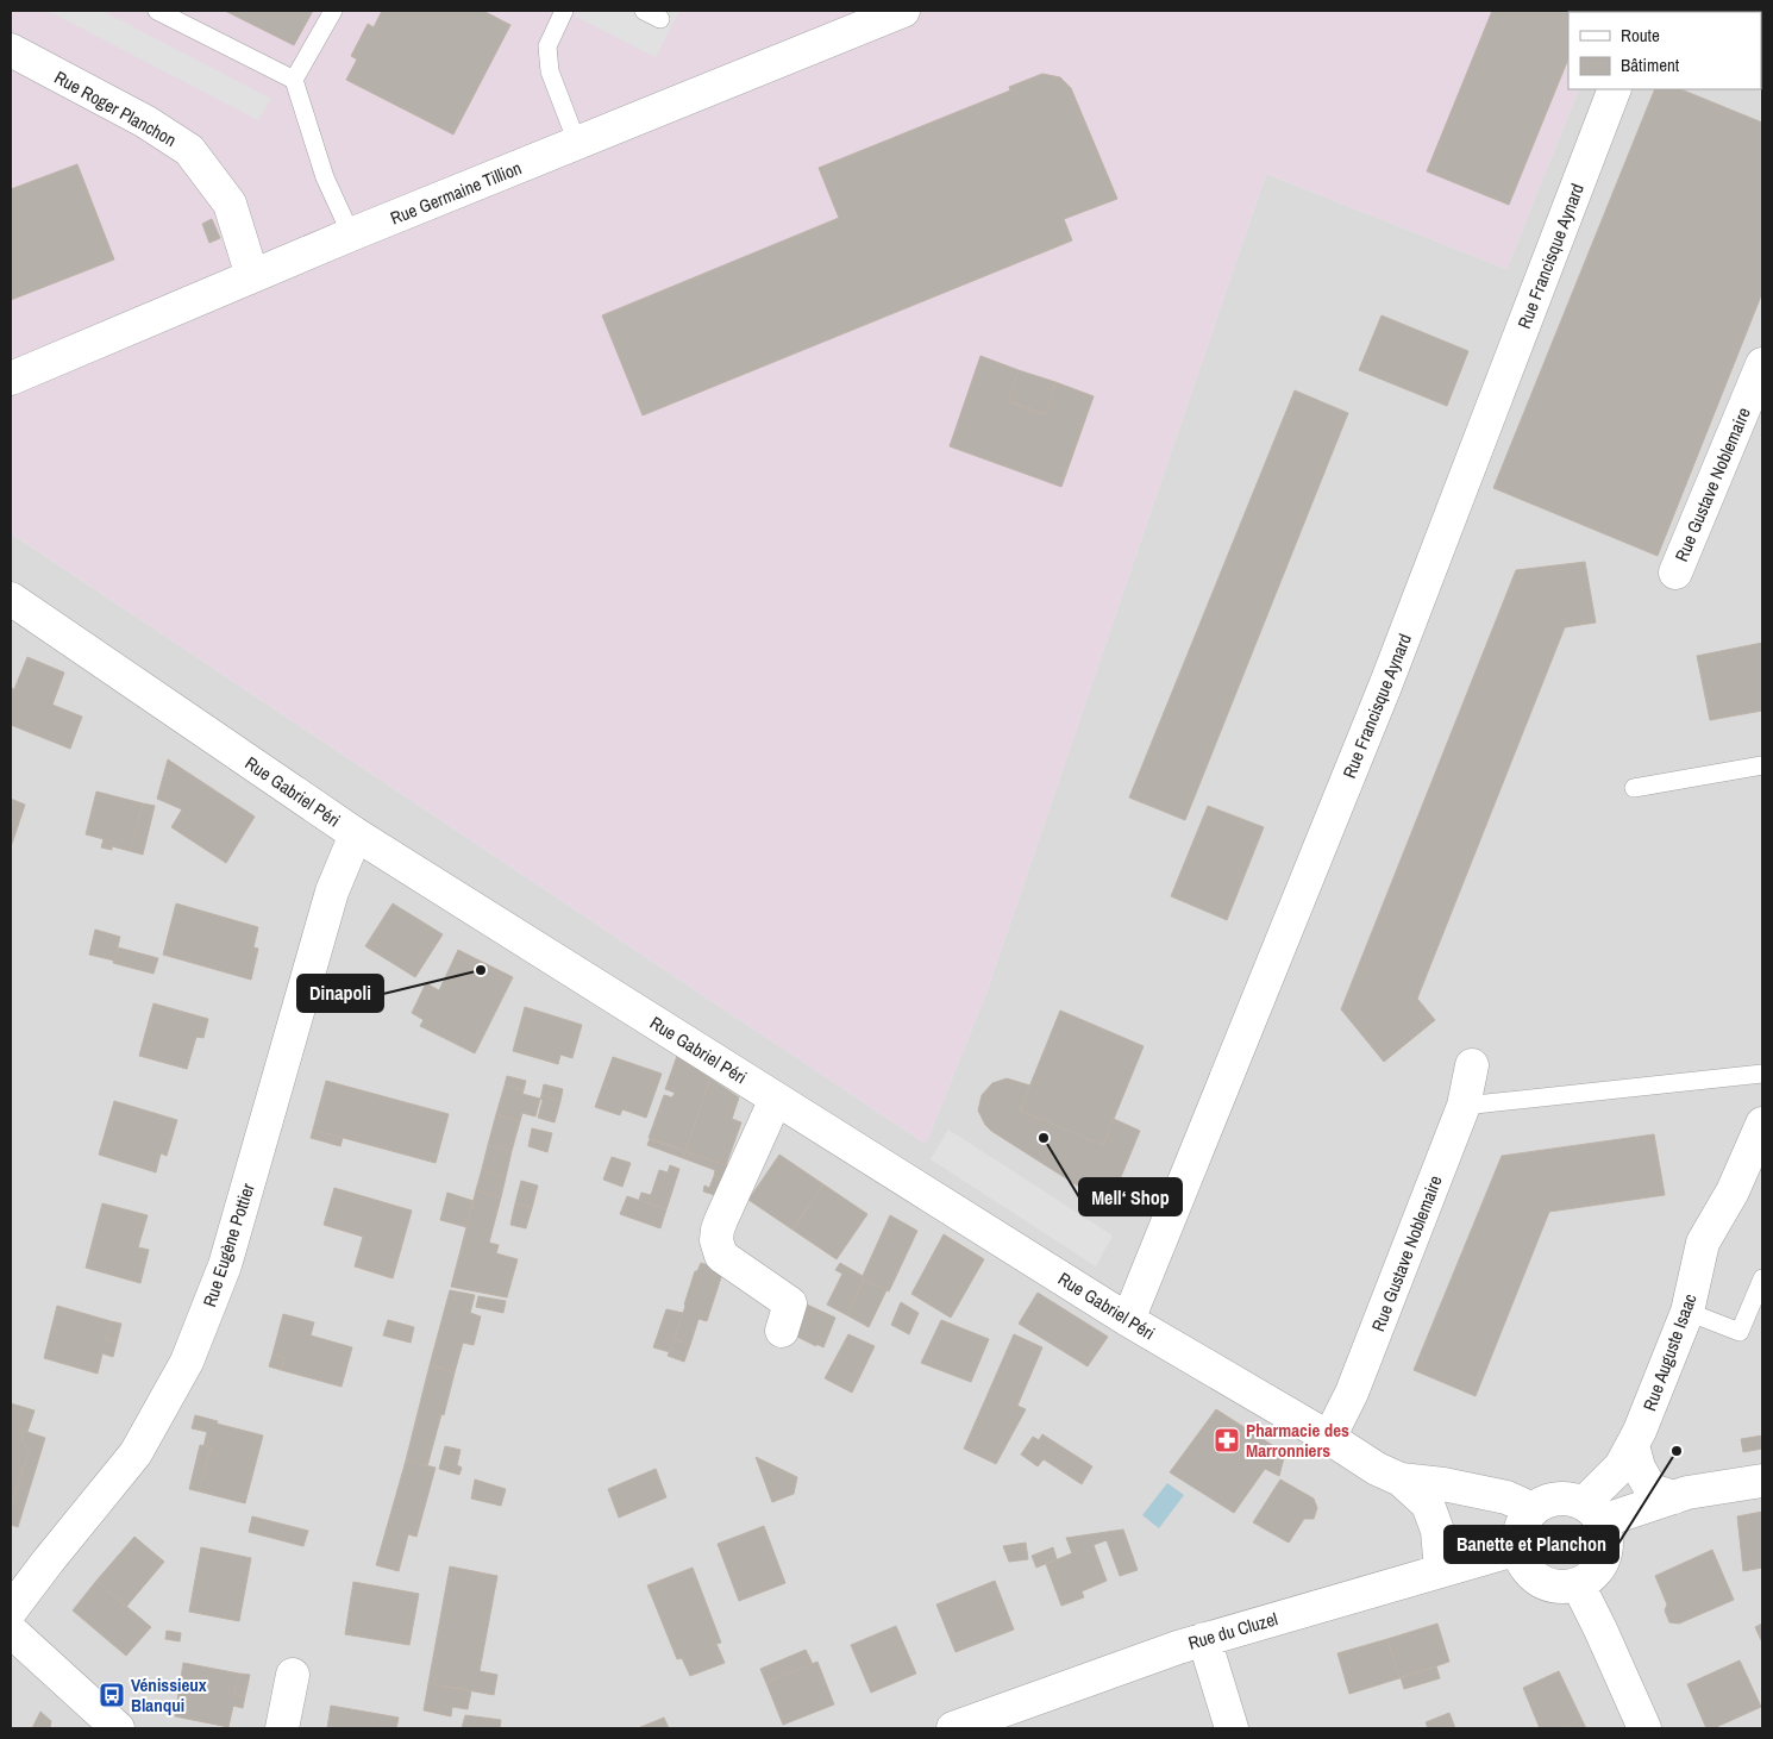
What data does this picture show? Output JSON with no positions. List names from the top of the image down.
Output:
{
  "streets": {
    "street": [
      "Rue Roger Planchon",
      "Rue Germaine Tillion",
      "Rue Francisque Aynard",
      "Rue Gustave Noblemaire",
      "Rue Gabriel Péri",
      "Rue Eugène Pottier",
      "Rue Auguste Isaac",
      "Rue du Cluzel"
    ]
  },
  "crossings": [
    ["Rue Roger Planchon", "Rue Germaine Tillion"],
    ["Rue Francisque Aynard", "Rue Gabriel Péri"],
    ["Rue Gustave Noblemaire", "Rue Gabriel Péri"],
    ["Rue Gabriel Péri", "Rue Eugène Pottier"],
    ["Rue Gabriel Péri", "Rue Auguste Isaac"],
    ["Rue Gabriel Péri", "Rue du Cluzel"],
    ["Rue Auguste Isaac", "Rue du Cluzel"]
  ],
  "places": {
    "other": ["Dinapoli", "Mell‘ Shop", "Banette et Planchon"],
    "pharmacy": ["Pharmacie des Marronniers"],
    "bus stop": ["Vénissieux Blanqui"]
  },
  "legend": ["Route", "Bâtiment"]
}
